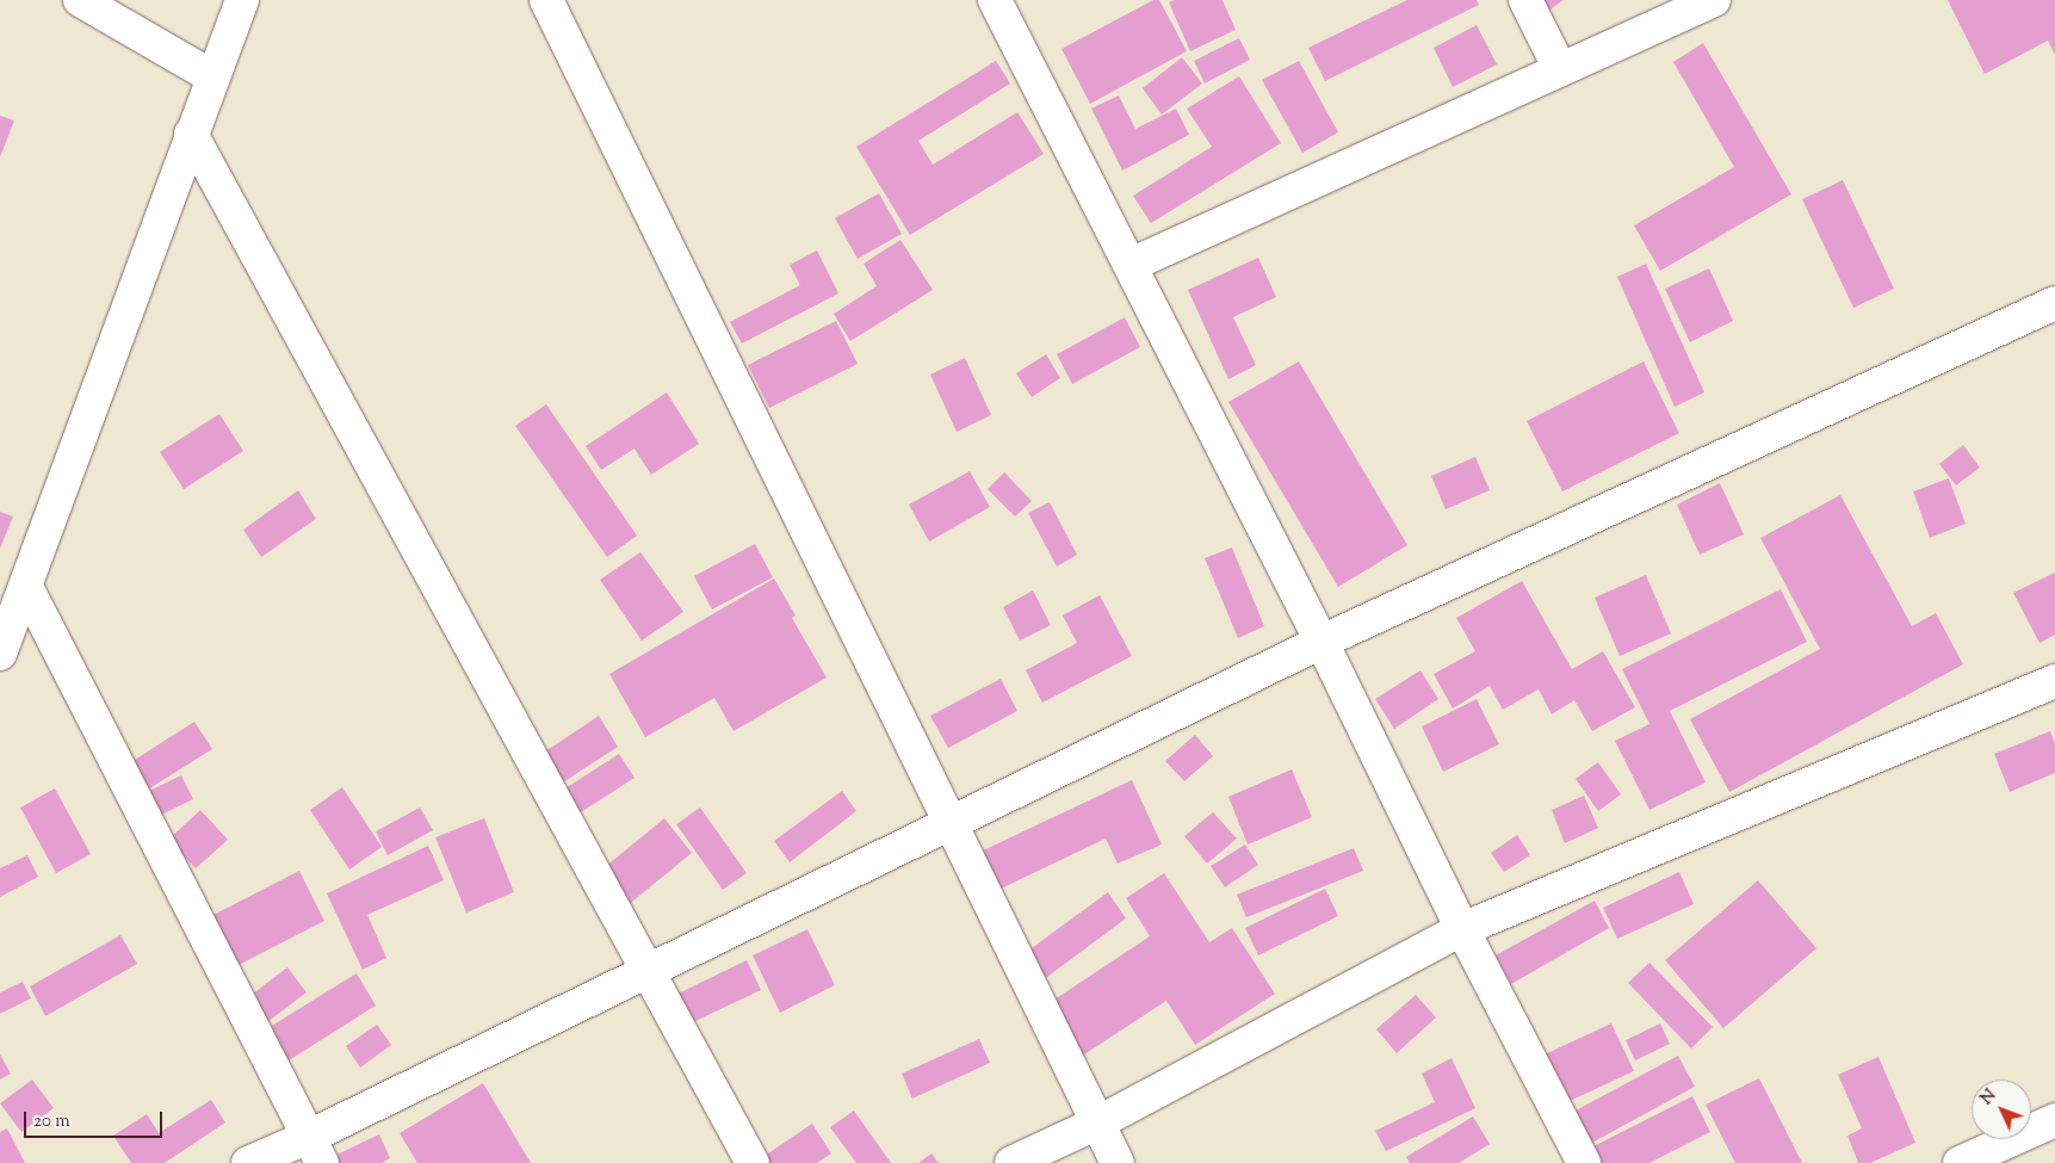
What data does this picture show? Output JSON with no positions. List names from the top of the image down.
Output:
{
  "scale_bar": "20 m",
  "north": "top left"
}
